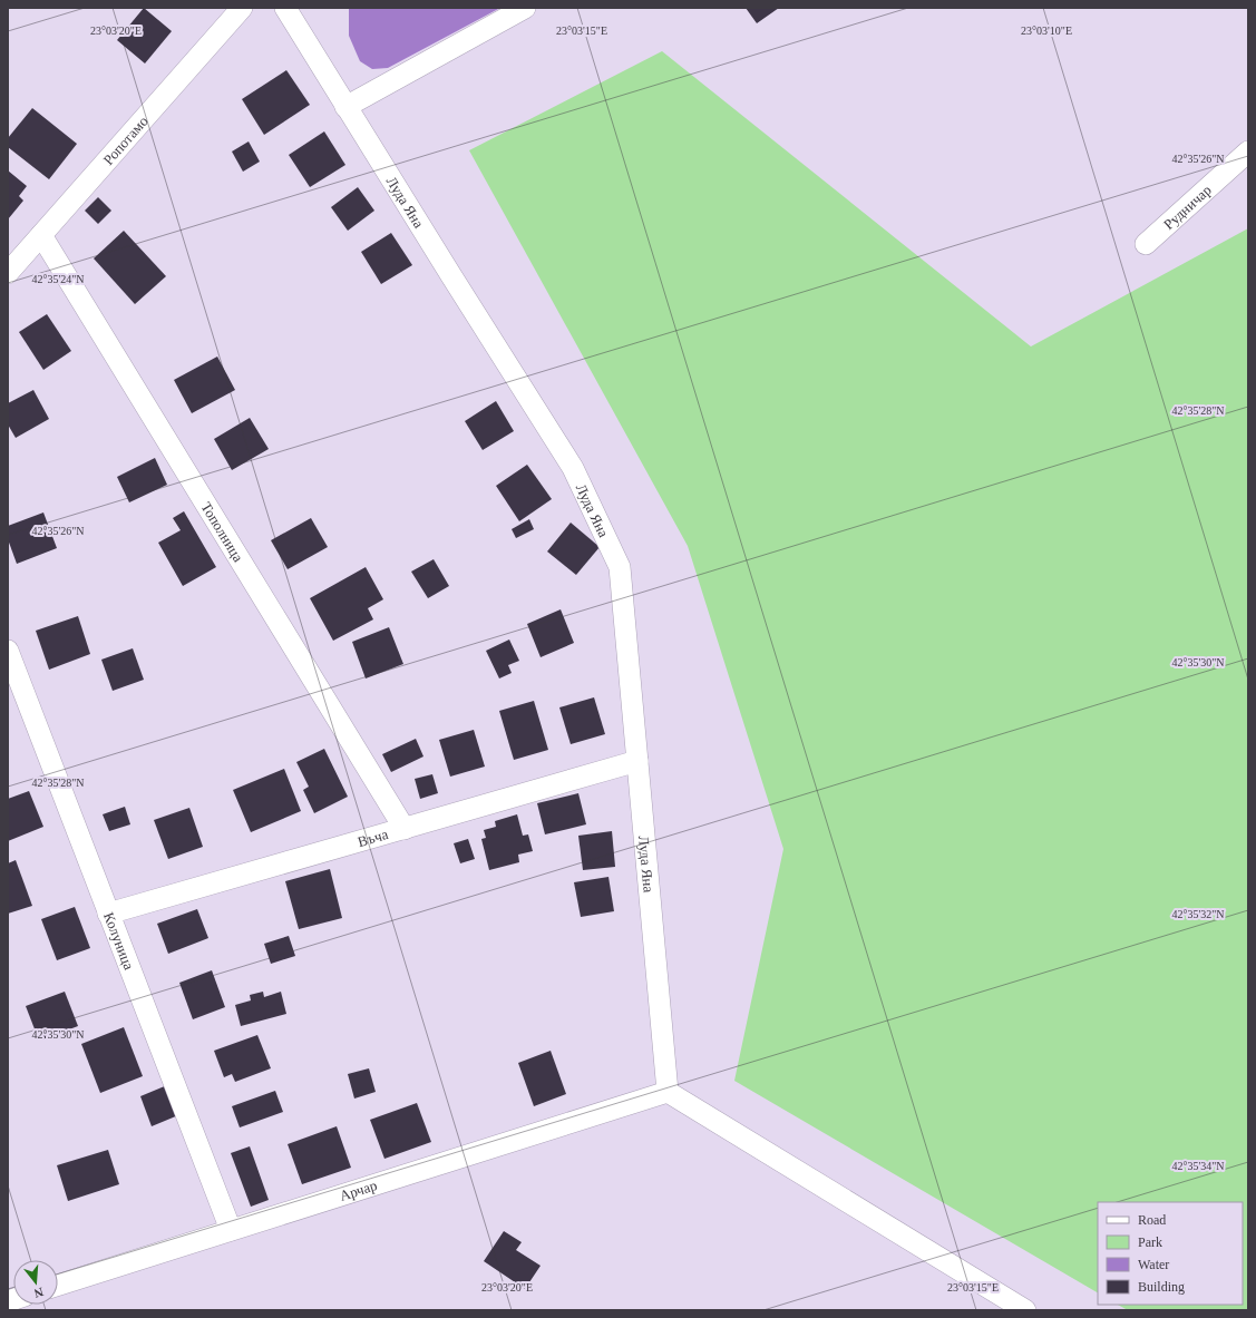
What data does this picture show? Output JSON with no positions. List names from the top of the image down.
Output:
{
  "streets": {
    "street": [
      "Ропотамо",
      "Луда Яна",
      "Рудничар",
      "Тополница",
      "Въча",
      "Колуница",
      "Арчар"
    ]
  },
  "crossings": [
    ["Ропотамо", "Тополница"],
    ["Луда Яна", "Въча"],
    ["Луда Яна", "Арчар"],
    ["Тополница", "Въча"],
    ["Въча", "Колуница"],
    ["Колуница", "Арчар"]
  ],
  "legend": [
    "Road",
    "Park",
    "Water",
    "Building"
  ],
  "north": "bottom",
  "coordinates": [
    "23°03'20\"E",
    "23°03'15\"E",
    "23°03'10\"E",
    "42°35'26\"N",
    "42°35'24\"N",
    "42°35'28\"N",
    "42°35'30\"N",
    "42°35'32\"N",
    "42°35'34\"N"
  ]
}
